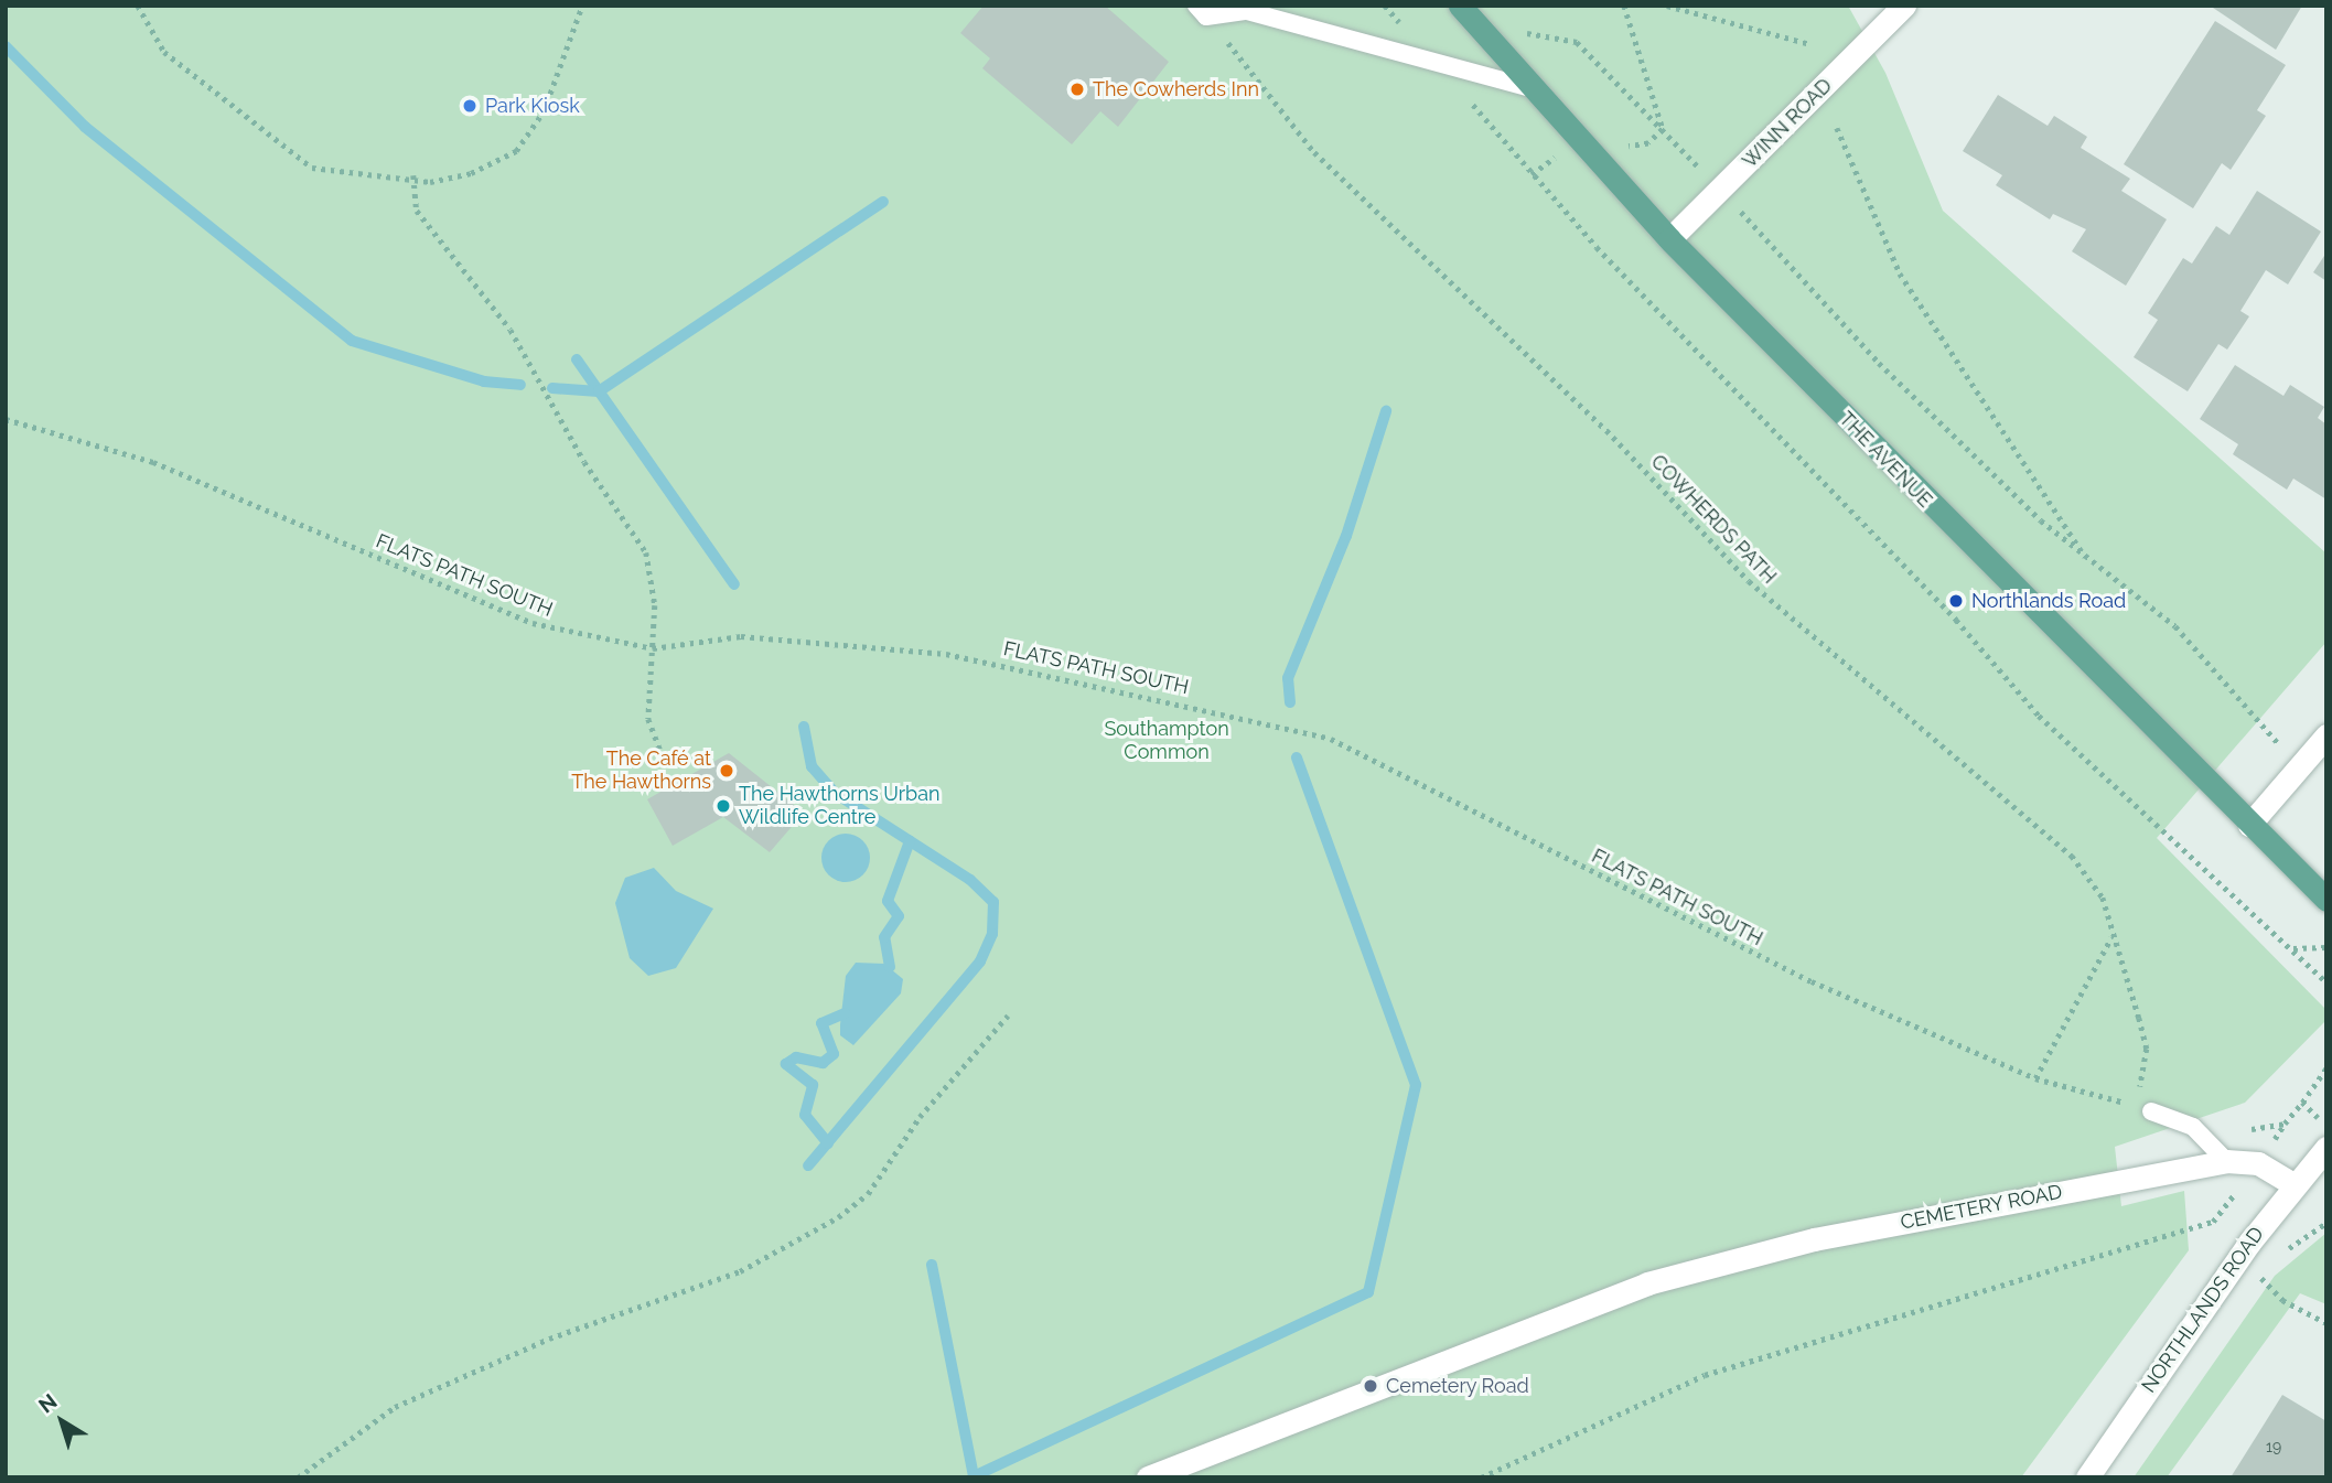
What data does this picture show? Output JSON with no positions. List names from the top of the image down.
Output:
{
  "streets": {
    "main road": ["THE AVENUE"],
    "street": ["WINN ROAD", "CEMETERY ROAD", "NORTHLANDS ROAD"],
    "path": ["COWHERDS PATH", "FLATS PATH SOUTH"]
  },
  "crossings": [
    ["WINN ROAD", "THE AVENUE"],
    ["CEMETERY ROAD", "NORTHLANDS ROAD"]
  ],
  "parks": ["Southampton Common"],
  "places": [
    "The Cowherds Inn",
    "Park Kiosk",
    "Northlands Road",
    "The Café at The Hawthorns",
    "The Hawthorns Urban Wildlife Centre",
    "Cemetery Road"
  ],
  "house_numbers": ["19"],
  "north": "top left"
}
